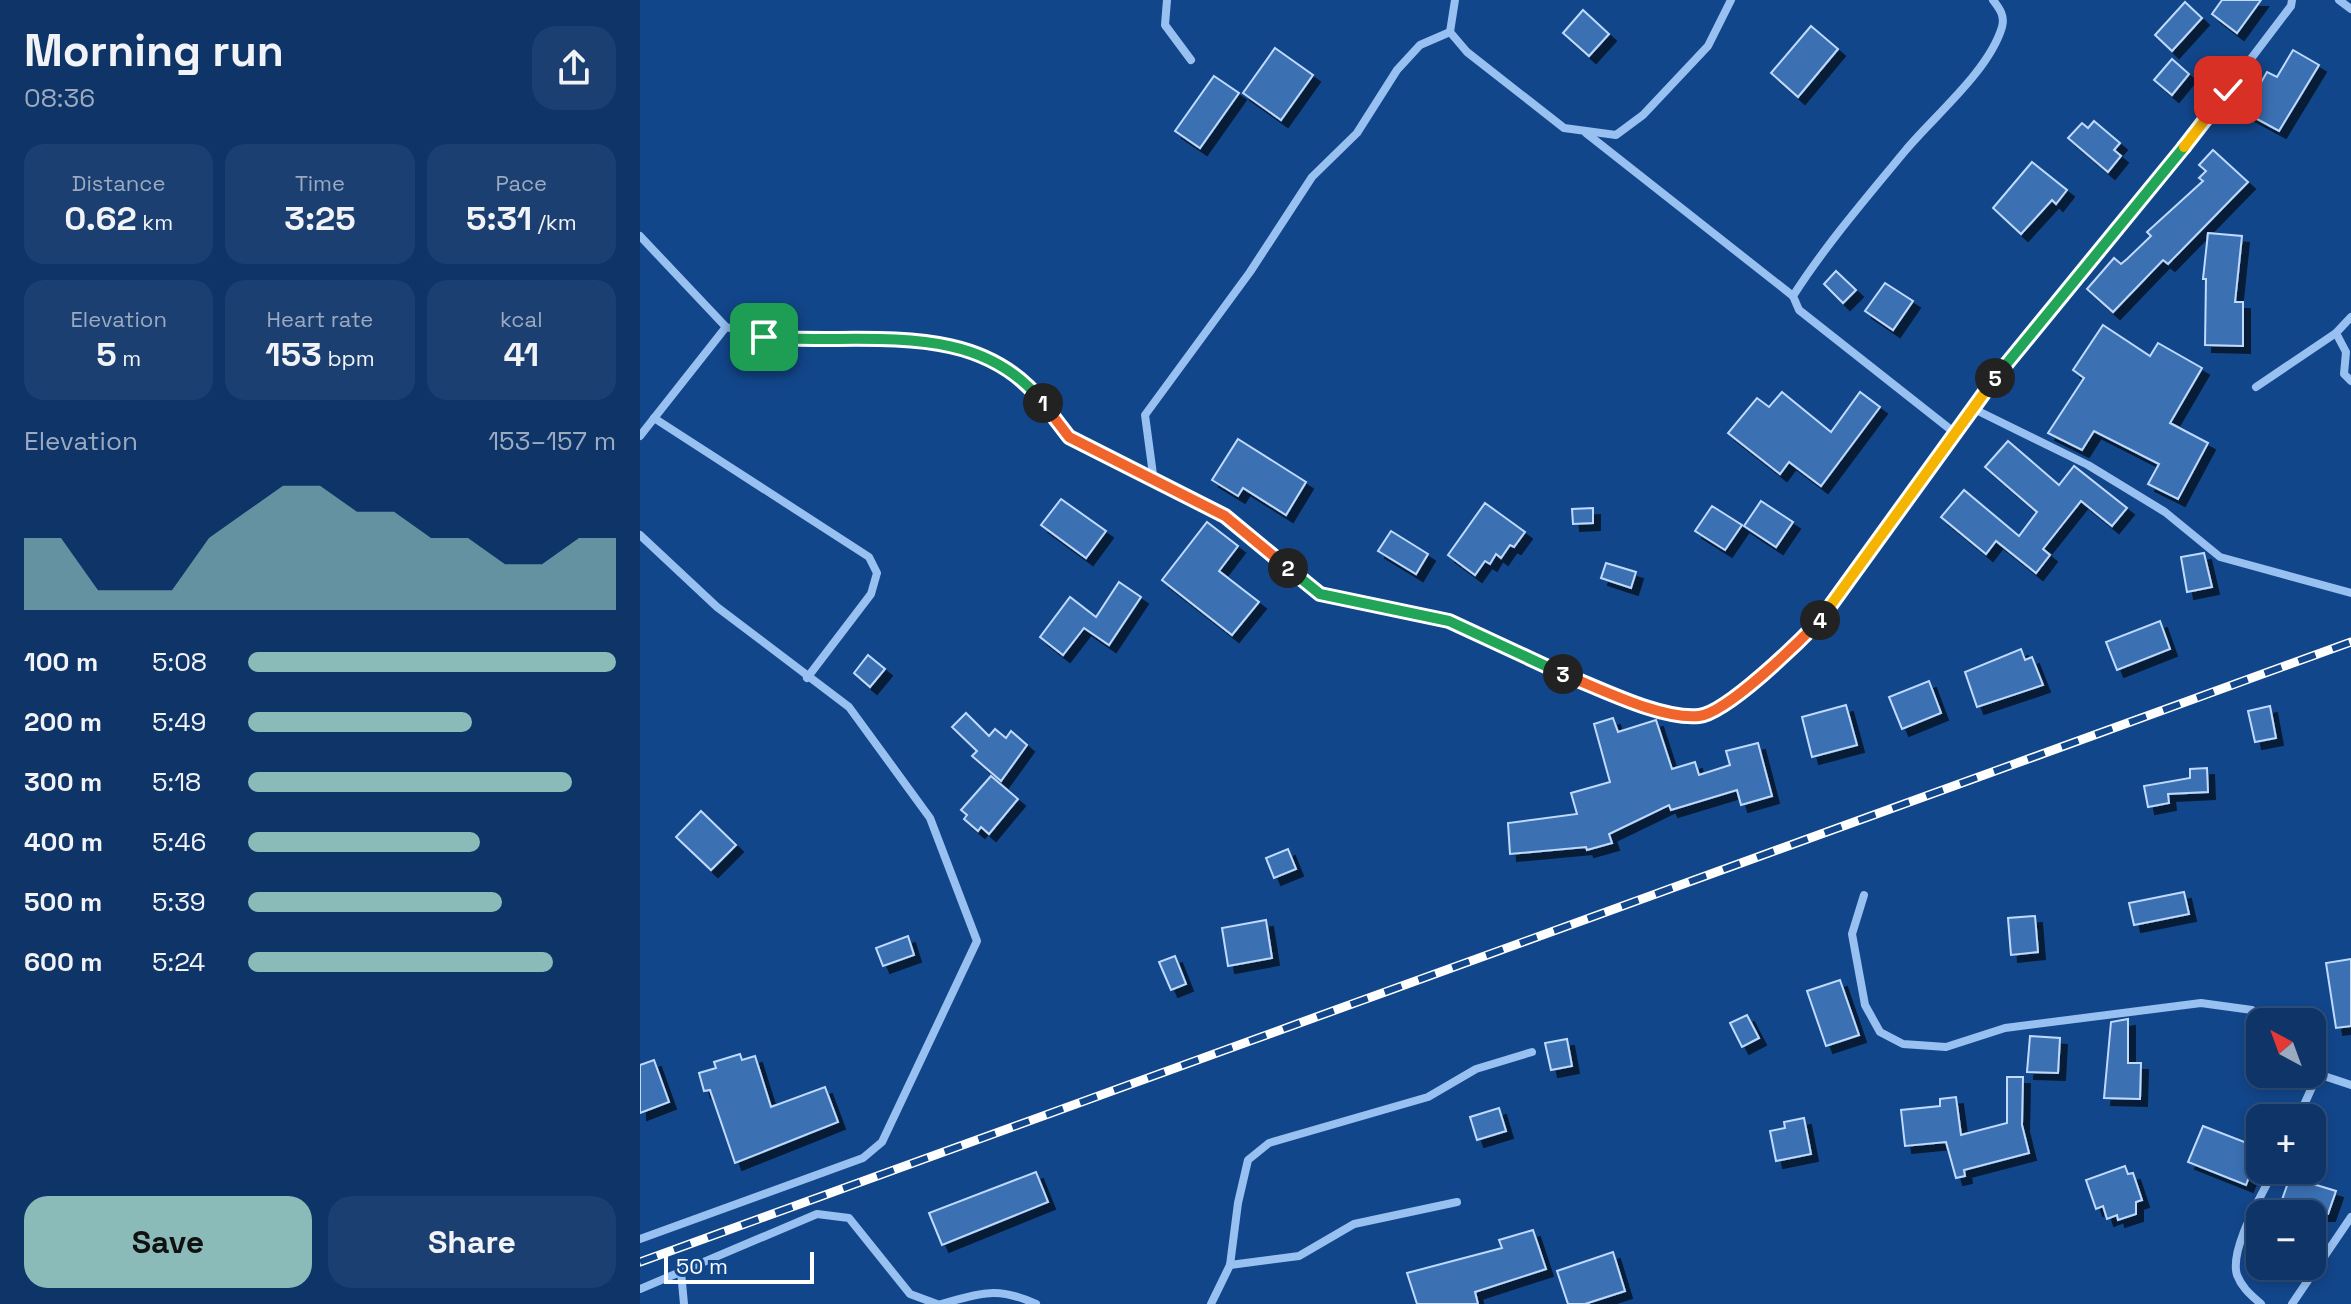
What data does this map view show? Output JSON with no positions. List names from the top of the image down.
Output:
{
  "scale_bar": "50 m",
  "north": "top left",
  "page": {
    "heading": ["Morning run", "08:36"],
    "stats": [
      ["Distance", "0.62 km"],
      ["Time", "3:25"],
      ["Pace", "5:31 /km"],
      ["Elevation", "5 m"],
      ["Heart rate", "153 bpm"],
      ["kcal", "41"]
    ],
    "pins": [
      "5",
      "1",
      "2",
      "4",
      "3"
    ],
    "chart": ["Elevation", "153–157 m"],
    "list": [
      {
        "name": "100 m",
        "note": "5:08"
      },
      {
        "name": "200 m",
        "note": "5:49"
      },
      {
        "name": "300 m",
        "note": "5:18"
      },
      {
        "name": "400 m",
        "note": "5:46"
      },
      {
        "name": "500 m",
        "note": "5:39"
      },
      {
        "name": "600 m",
        "note": "5:24"
      }
    ],
    "map_buttons": ["+", "−"],
    "buttons": ["Save", "Share"],
    "scale": "50 m"
  }
}
